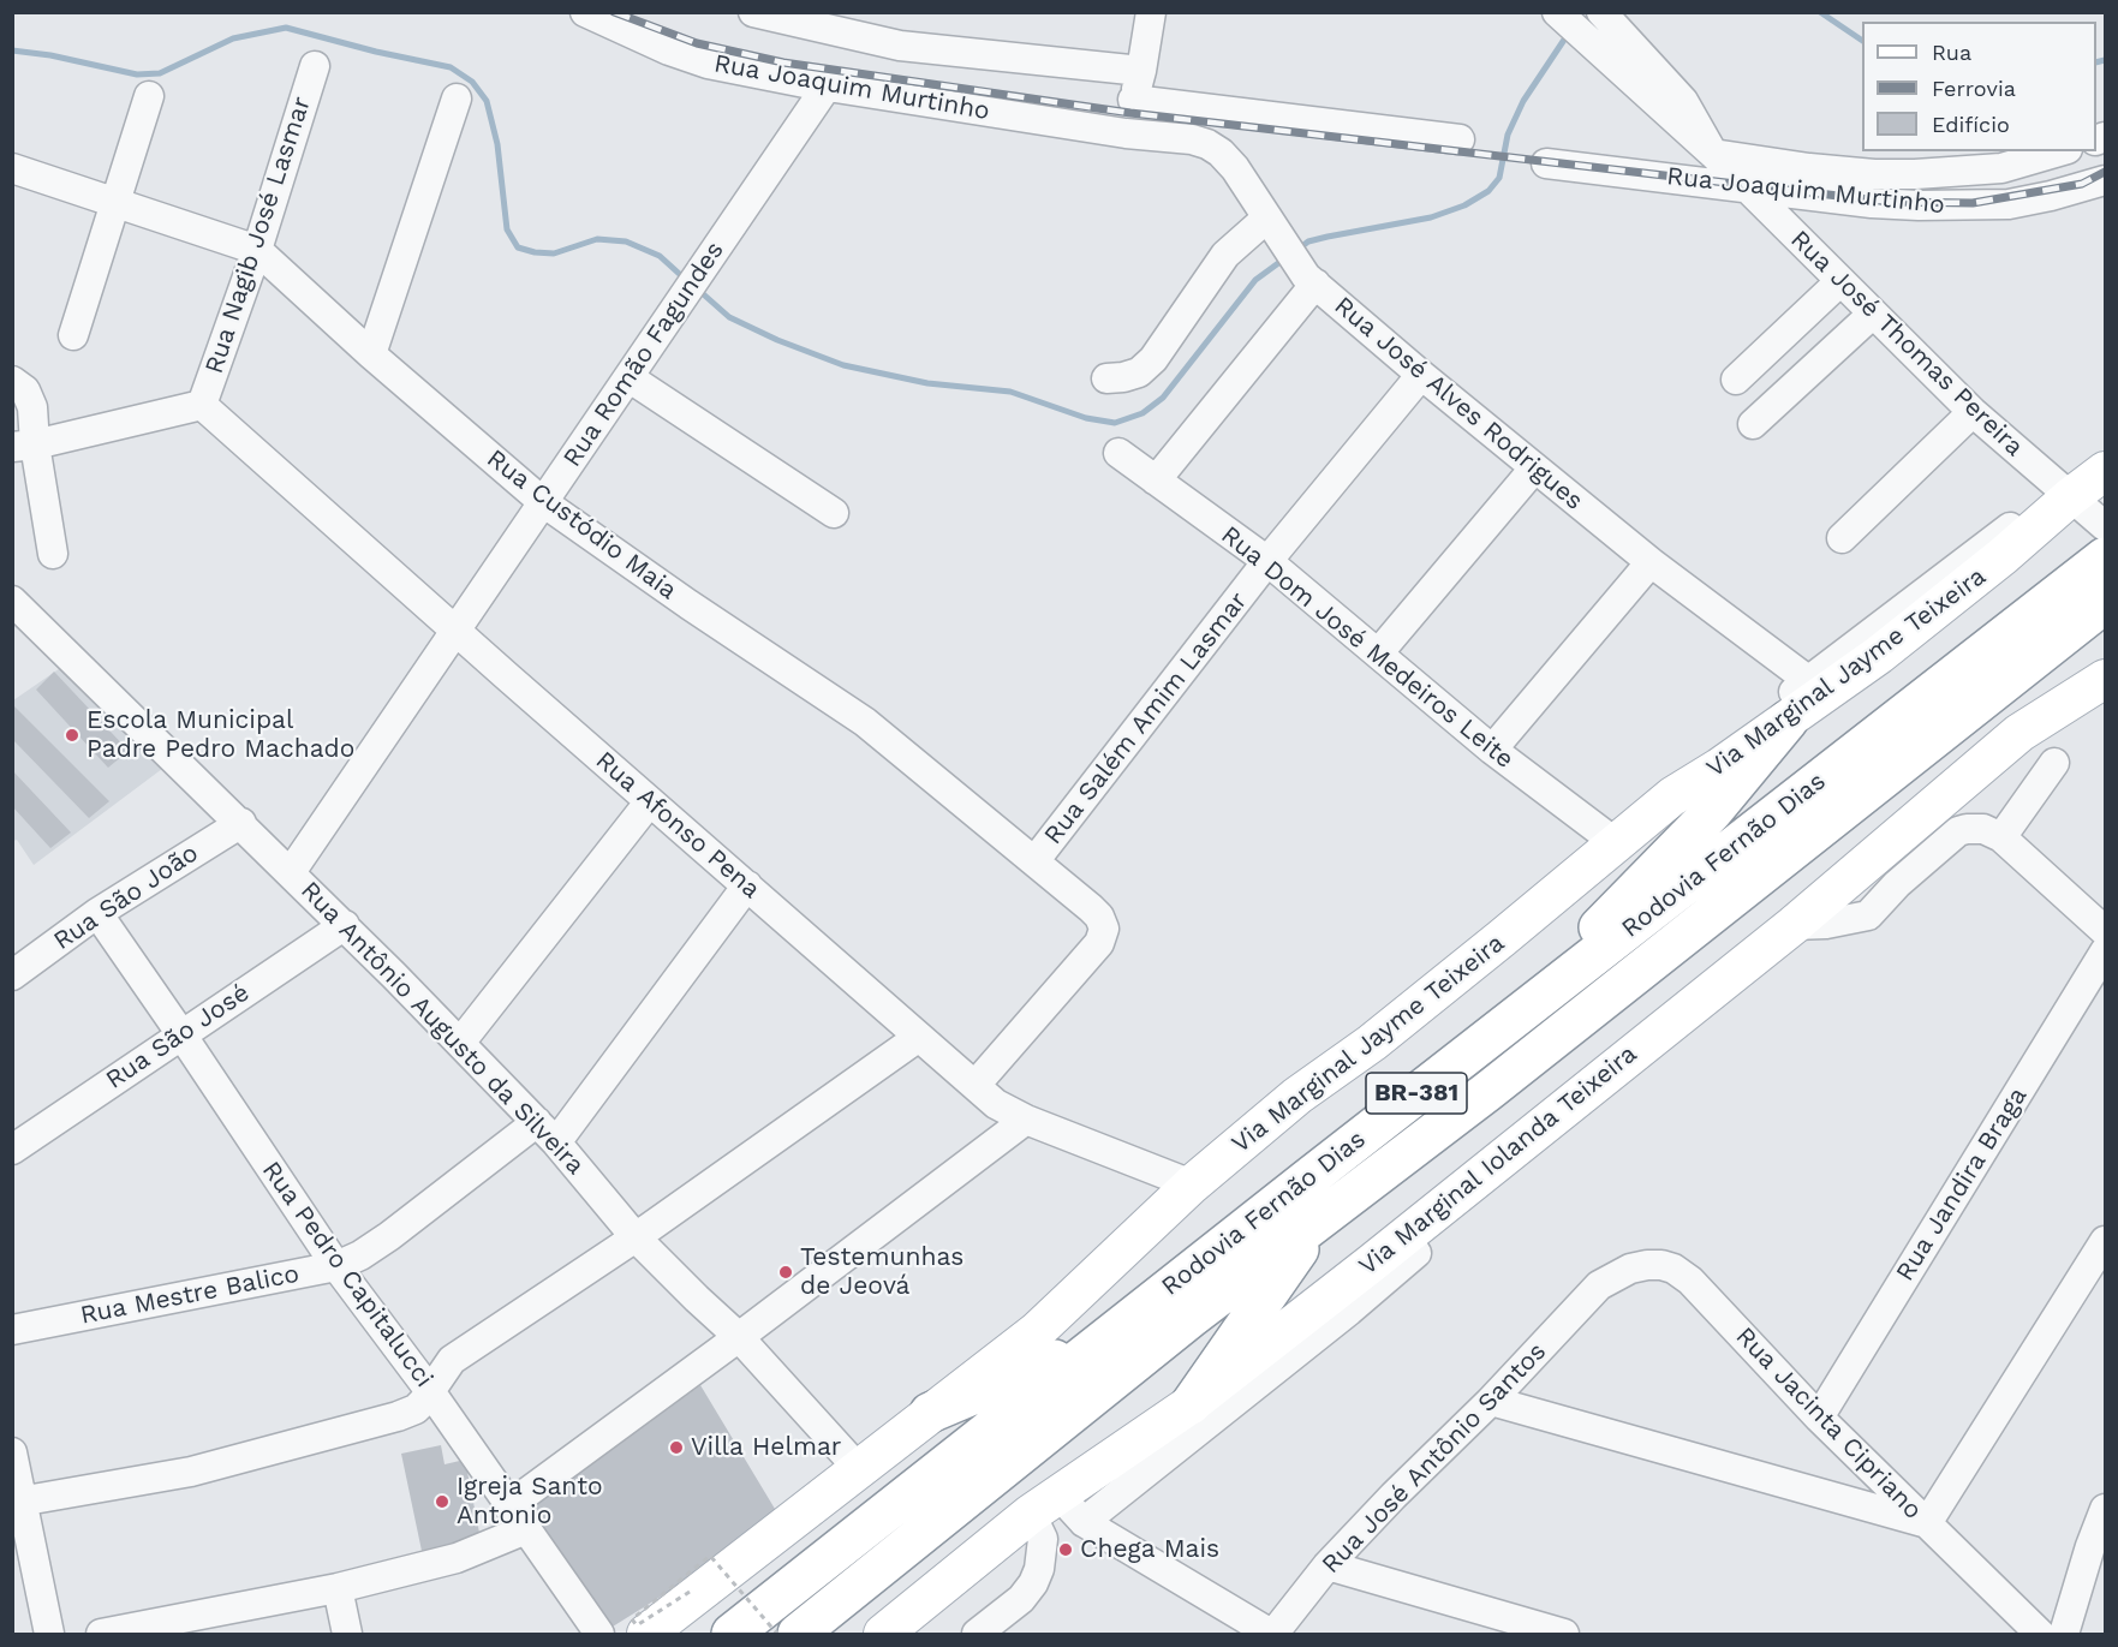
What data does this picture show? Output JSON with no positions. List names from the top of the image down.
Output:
{
  "streets": {
    "highway": ["Rodovia Fernão Dias", "BR-381"],
    "main road": ["Via Marginal Jayme Teixeira", "Via Marginal Iolanda Teixeira"],
    "street": [
      "Rua Joaquim Murtinho",
      "Rua Nagib José Lasmar",
      "Rua José Thomas Pereira",
      "Rua Romão Fagundes",
      "Rua José Alves Rodrigues",
      "Rua Custódio Maia",
      "Rua Dom José Medeiros Leite",
      "Rua Salém Amim Lasmar",
      "Rua Afonso Pena",
      "Rua São João",
      "Rua Antônio Augusto da Silveira",
      "Rua São José",
      "Rua Jandira Braga",
      "Rua Pedro Capitalucci",
      "Rua Mestre Balico",
      "Rua Jacinta Cipriano",
      "Rua José Antônio Santos"
    ]
  },
  "crossings": [
    ["Rua Joaquim Murtinho", "Rua José Thomas Pereira"],
    ["Rua Joaquim Murtinho", "Rua Romão Fagundes"],
    ["Rua Joaquim Murtinho", "Rua José Alves Rodrigues"],
    ["Rua Nagib José Lasmar", "Rua Custódio Maia"],
    ["Rua Nagib José Lasmar", "Rua Afonso Pena"],
    ["Rua José Thomas Pereira", "Via Marginal Jayme Teixeira"],
    ["Rua Romão Fagundes", "Rua Custódio Maia"],
    ["Rua Romão Fagundes", "Rua Afonso Pena"],
    ["Rua Romão Fagundes", "Rua Antônio Augusto da Silveira"],
    ["Rua José Alves Rodrigues", "Rua Salém Amim Lasmar"],
    ["Rua Custódio Maia", "Rua Salém Amim Lasmar"],
    ["Rua Custódio Maia", "Rua Afonso Pena"],
    ["Rua Dom José Medeiros Leite", "Via Marginal Jayme Teixeira"],
    ["Rua Dom José Medeiros Leite", "Rua Salém Amim Lasmar"],
    ["Via Marginal Jayme Teixeira", "Rua Afonso Pena"],
    ["Via Marginal Jayme Teixeira", "Rua Antônio Augusto da Silveira"],
    ["Rua Afonso Pena", "Rua Mestre Balico"],
    ["Rua São João", "Rua Antônio Augusto da Silveira"],
    ["Rua São João", "Rua Pedro Capitalucci"],
    ["Rua Antônio Augusto da Silveira", "Rua São José"],
    ["Rua Antônio Augusto da Silveira", "Rua Mestre Balico"],
    ["Rua São José", "Rua Pedro Capitalucci"],
    ["Rua Jandira Braga", "Rua Jacinta Cipriano"],
    ["Rua Pedro Capitalucci", "Rua Mestre Balico"],
    ["Rua Jacinta Cipriano", "Rua José Antônio Santos"]
  ],
  "places": [
    "Escola Municipal Padre Pedro Machado",
    "Testemunhas de Jeová",
    "Villa Helmar",
    "Igreja Santo Antonio",
    "Chega Mais"
  ],
  "legend": ["Rua", "Ferrovia", "Edifício"]
}
